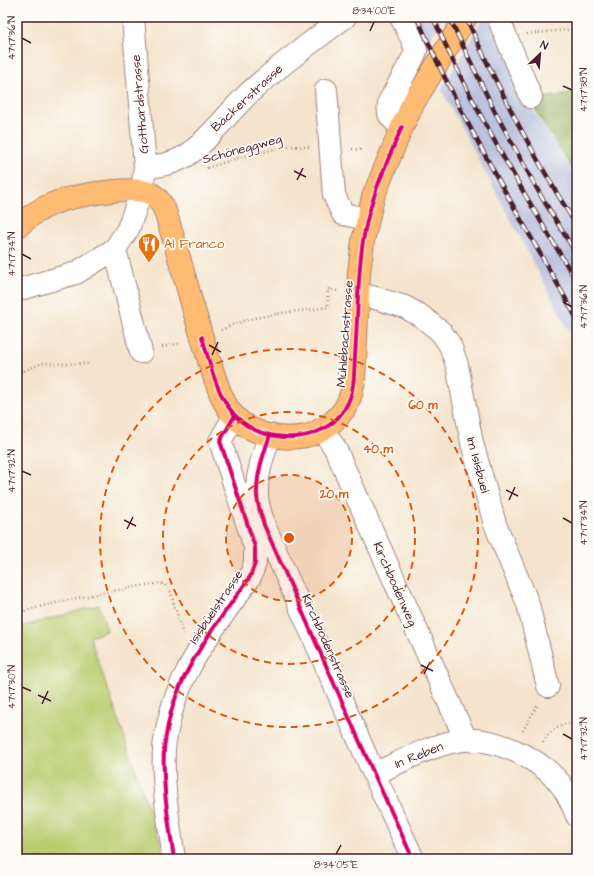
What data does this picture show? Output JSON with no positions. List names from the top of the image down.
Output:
{
  "streets": {
    "main road": ["Mühlebachstrasse"],
    "street": [
      "Bäckerstrasse",
      "Gotthardstrasse",
      "Im Isisbüel",
      "Kirchbodenweg",
      "Isisbüelstrasse",
      "Kirchbodenstrasse",
      "In Reben"
    ],
    "path": ["Schöneggweg"]
  },
  "crossings": [
    ["Bäckerstrasse", "Gotthardstrasse"],
    ["Gotthardstrasse", "Mühlebachstrasse"],
    ["Mühlebachstrasse", "Im Isisbüel"],
    ["Mühlebachstrasse", "Kirchbodenweg"],
    ["Mühlebachstrasse", "Isisbüelstrasse"],
    ["Mühlebachstrasse", "Kirchbodenstrasse"],
    ["Kirchbodenweg", "In Reben"],
    ["Kirchbodenstrasse", "In Reben"]
  ],
  "places": {
    "restaurant": ["Al Franco"]
  },
  "north": "top right",
  "coordinates": [
    "8°34'00\"E",
    "47°17'36\"N",
    "47°17'38\"N",
    "47°17'34\"N",
    "47°17'32\"N",
    "47°17'30\"N",
    "8°34'05\"E"
  ],
  "rings": ["60 m", "40 m", "20 m"]
}
